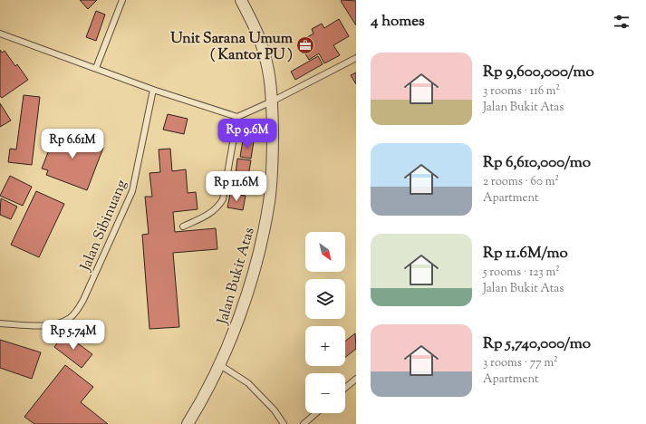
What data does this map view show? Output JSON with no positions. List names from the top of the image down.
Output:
{
  "streets": {
    "street": ["Jalan Bukit Atas"],
    "lane": ["Jalan Sibinuang"]
  },
  "places": {
    "office": ["Unit Sarana Umum ( Kantor PU )"]
  },
  "north": "bottom right",
  "page": {
    "heading": "4 homes",
    "list": [
      {
        "name": "Rp 9,600,000/mo",
        "note": "3 rooms · 116 m² · Jalan Bukit Atas"
      },
      {
        "name": "Rp 6,610,000/mo",
        "note": "2 rooms · 60 m² · Apartment"
      },
      {
        "name": "Rp 11.6M/mo",
        "note": "5 rooms · 123 m² · Jalan Bukit Atas"
      },
      {
        "name": "Rp 5,740,000/mo",
        "note": "3 rooms · 77 m² · Apartment"
      }
    ],
    "price": [
      "Rp 9.6M",
      "Rp 6.61M",
      "Rp 11.6M",
      "Rp 5.74M"
    ],
    "map_buttons": ["+", "−"]
  }
}
